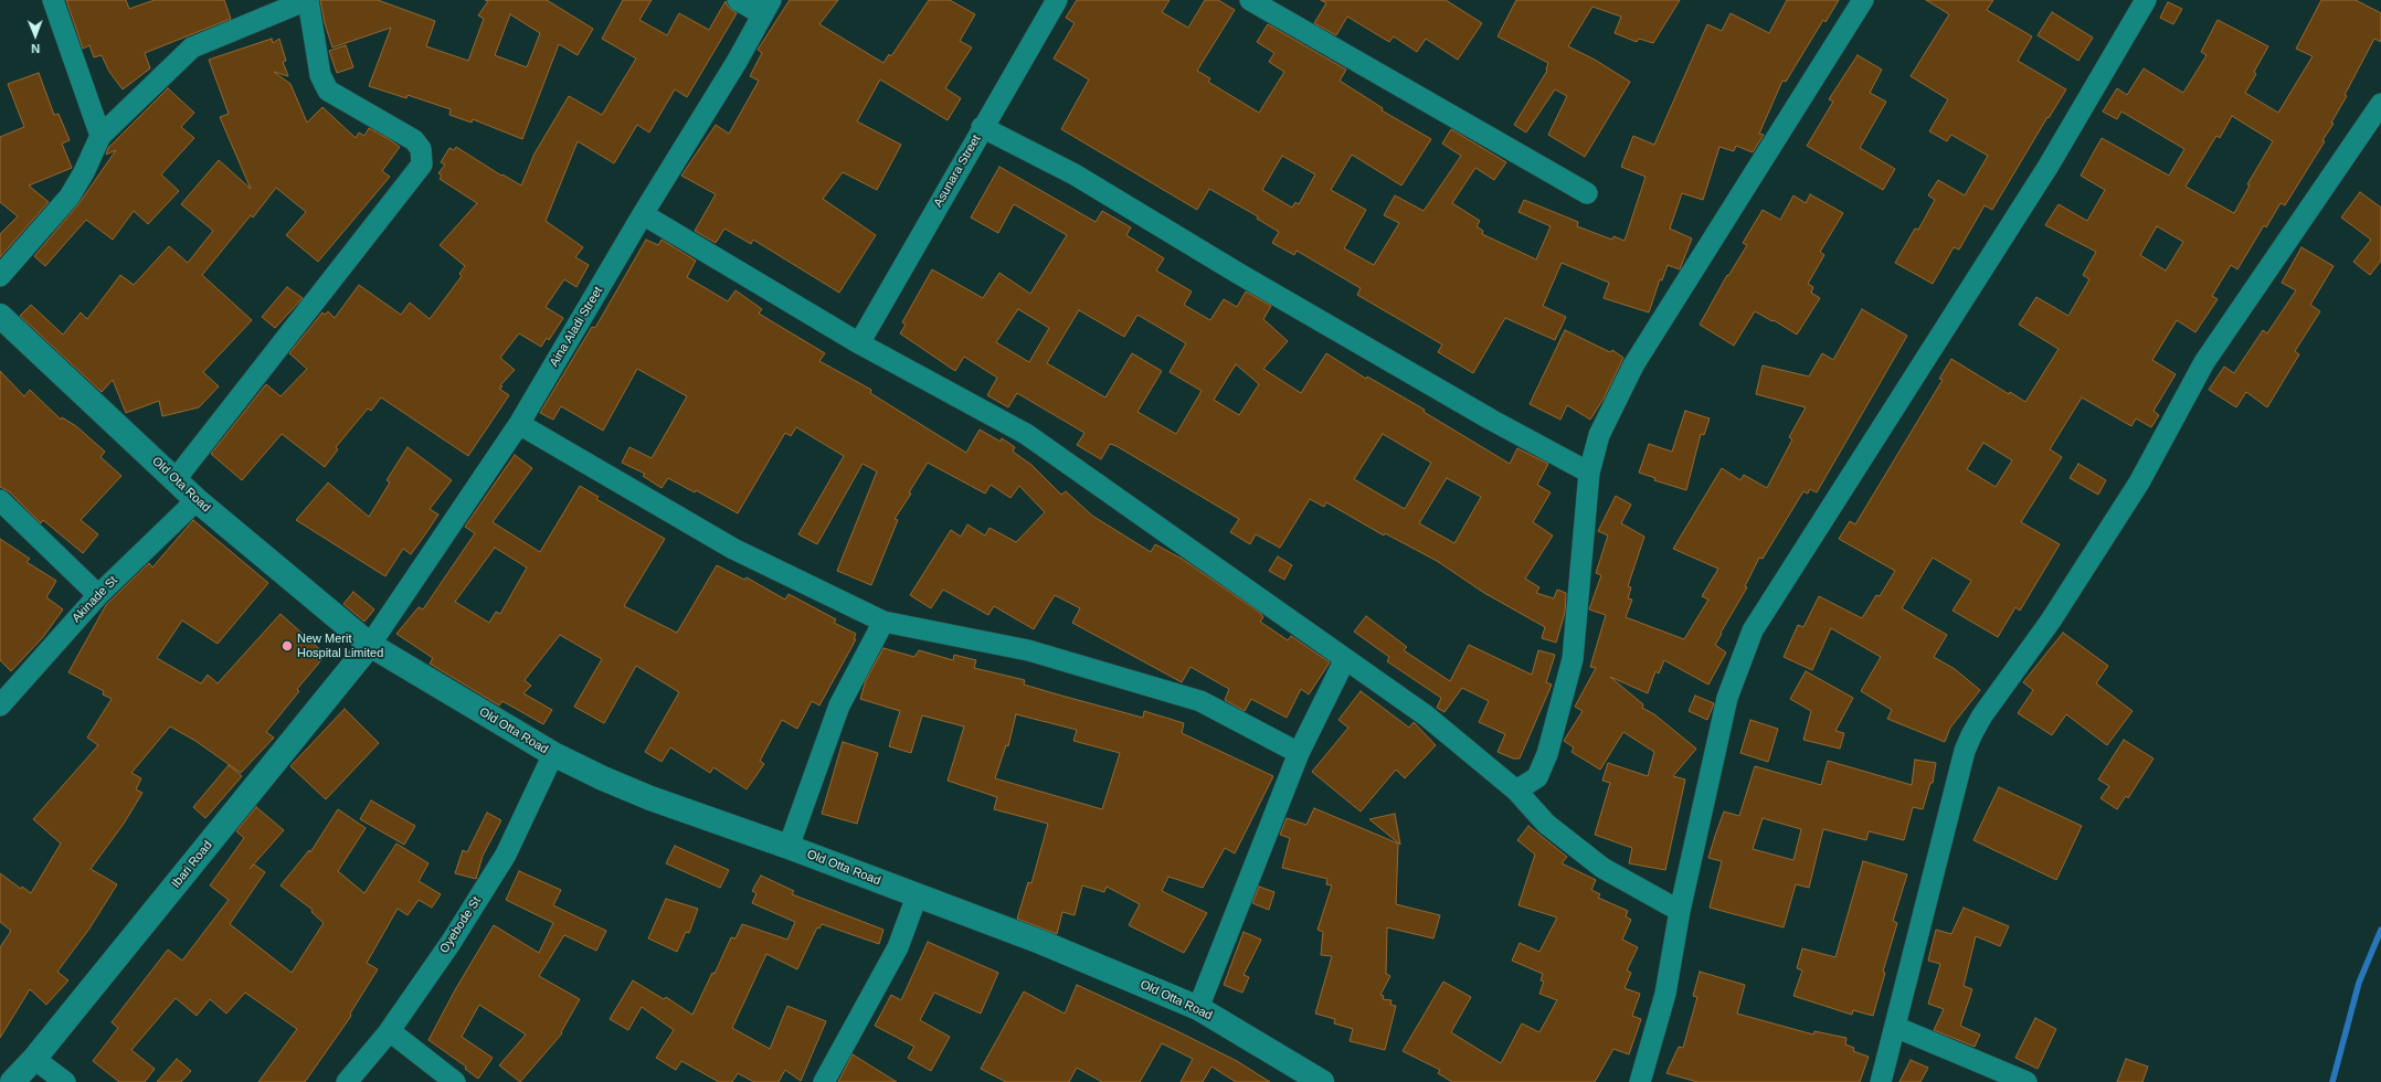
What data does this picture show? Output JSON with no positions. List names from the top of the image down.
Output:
{
  "streets": {
    "street": [
      "Asunara Street",
      "Aina Aladi Street",
      "Old Ota Road",
      "Akinade St",
      "Old Otta Road",
      "Ibari Road",
      "Oyebode St"
    ]
  },
  "crossings": [
    ["Aina Aladi Street", "Old Ota Road"],
    ["Aina Aladi Street", "Old Otta Road"],
    ["Aina Aladi Street", "Ibari Road"],
    ["Old Ota Road", "Akinade St"],
    ["Old Ota Road", "Old Otta Road"],
    ["Old Ota Road", "Ibari Road"],
    ["Old Otta Road", "Ibari Road"],
    ["Old Otta Road", "Oyebode St"]
  ],
  "places": ["New Merit Hospital Limited"],
  "north": "bottom"
}
